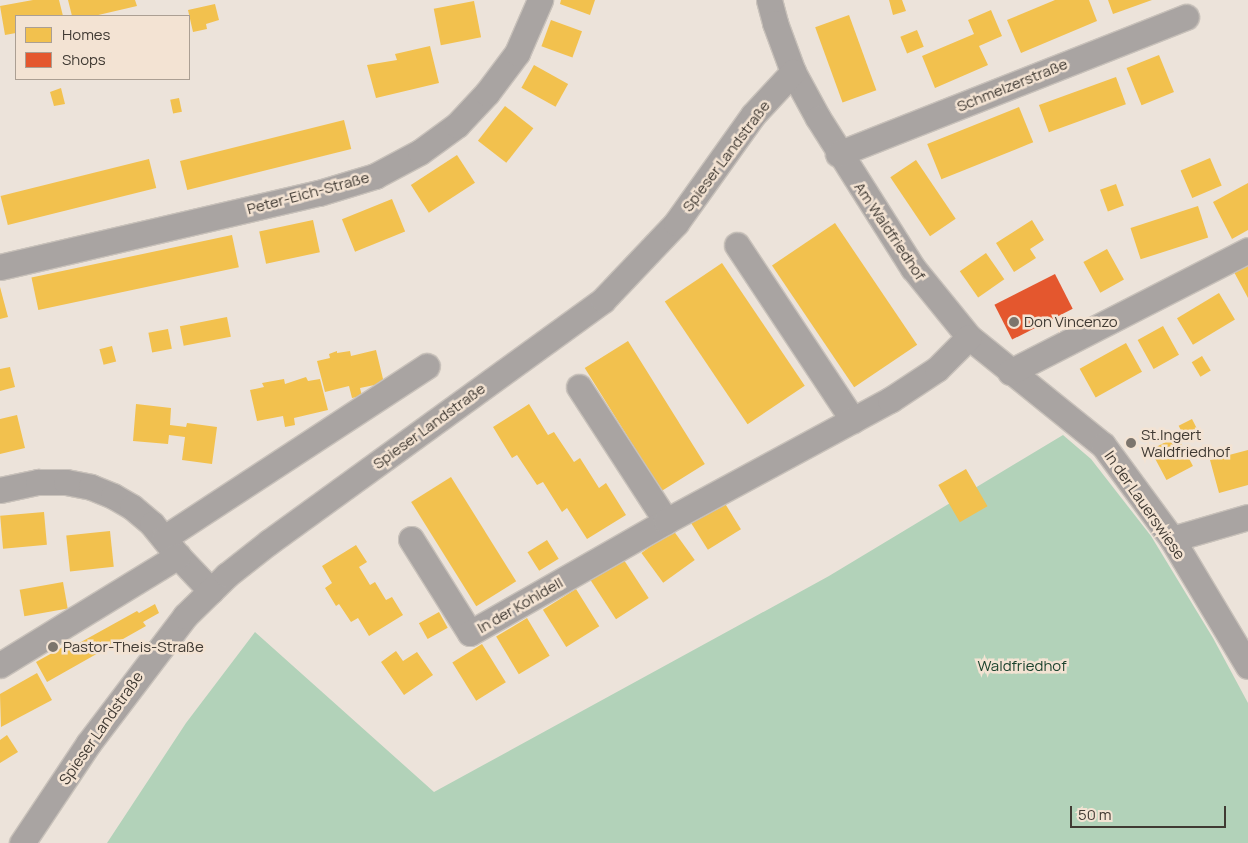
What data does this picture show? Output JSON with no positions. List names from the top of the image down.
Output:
{
  "streets": {
    "street": [
      "Schmelzerstraße",
      "Spieser Landstraße",
      "Peter-Eich-Straße",
      "Am Waldfriedhof",
      "In der Lauerswiese",
      "In der Kohldell"
    ]
  },
  "crossings": [
    ["Schmelzerstraße", "Am Waldfriedhof"],
    ["Spieser Landstraße", "Am Waldfriedhof"],
    ["Am Waldfriedhof", "In der Lauerswiese"],
    ["Am Waldfriedhof", "In der Kohldell"]
  ],
  "parks": ["Waldfriedhof"],
  "places": ["Don Vincenzo", "St.Ingert Waldfriedhof", "Pastor-Theis-Straße"],
  "legend": ["Homes", "Shops"],
  "scale_bar": "50 m"
}
